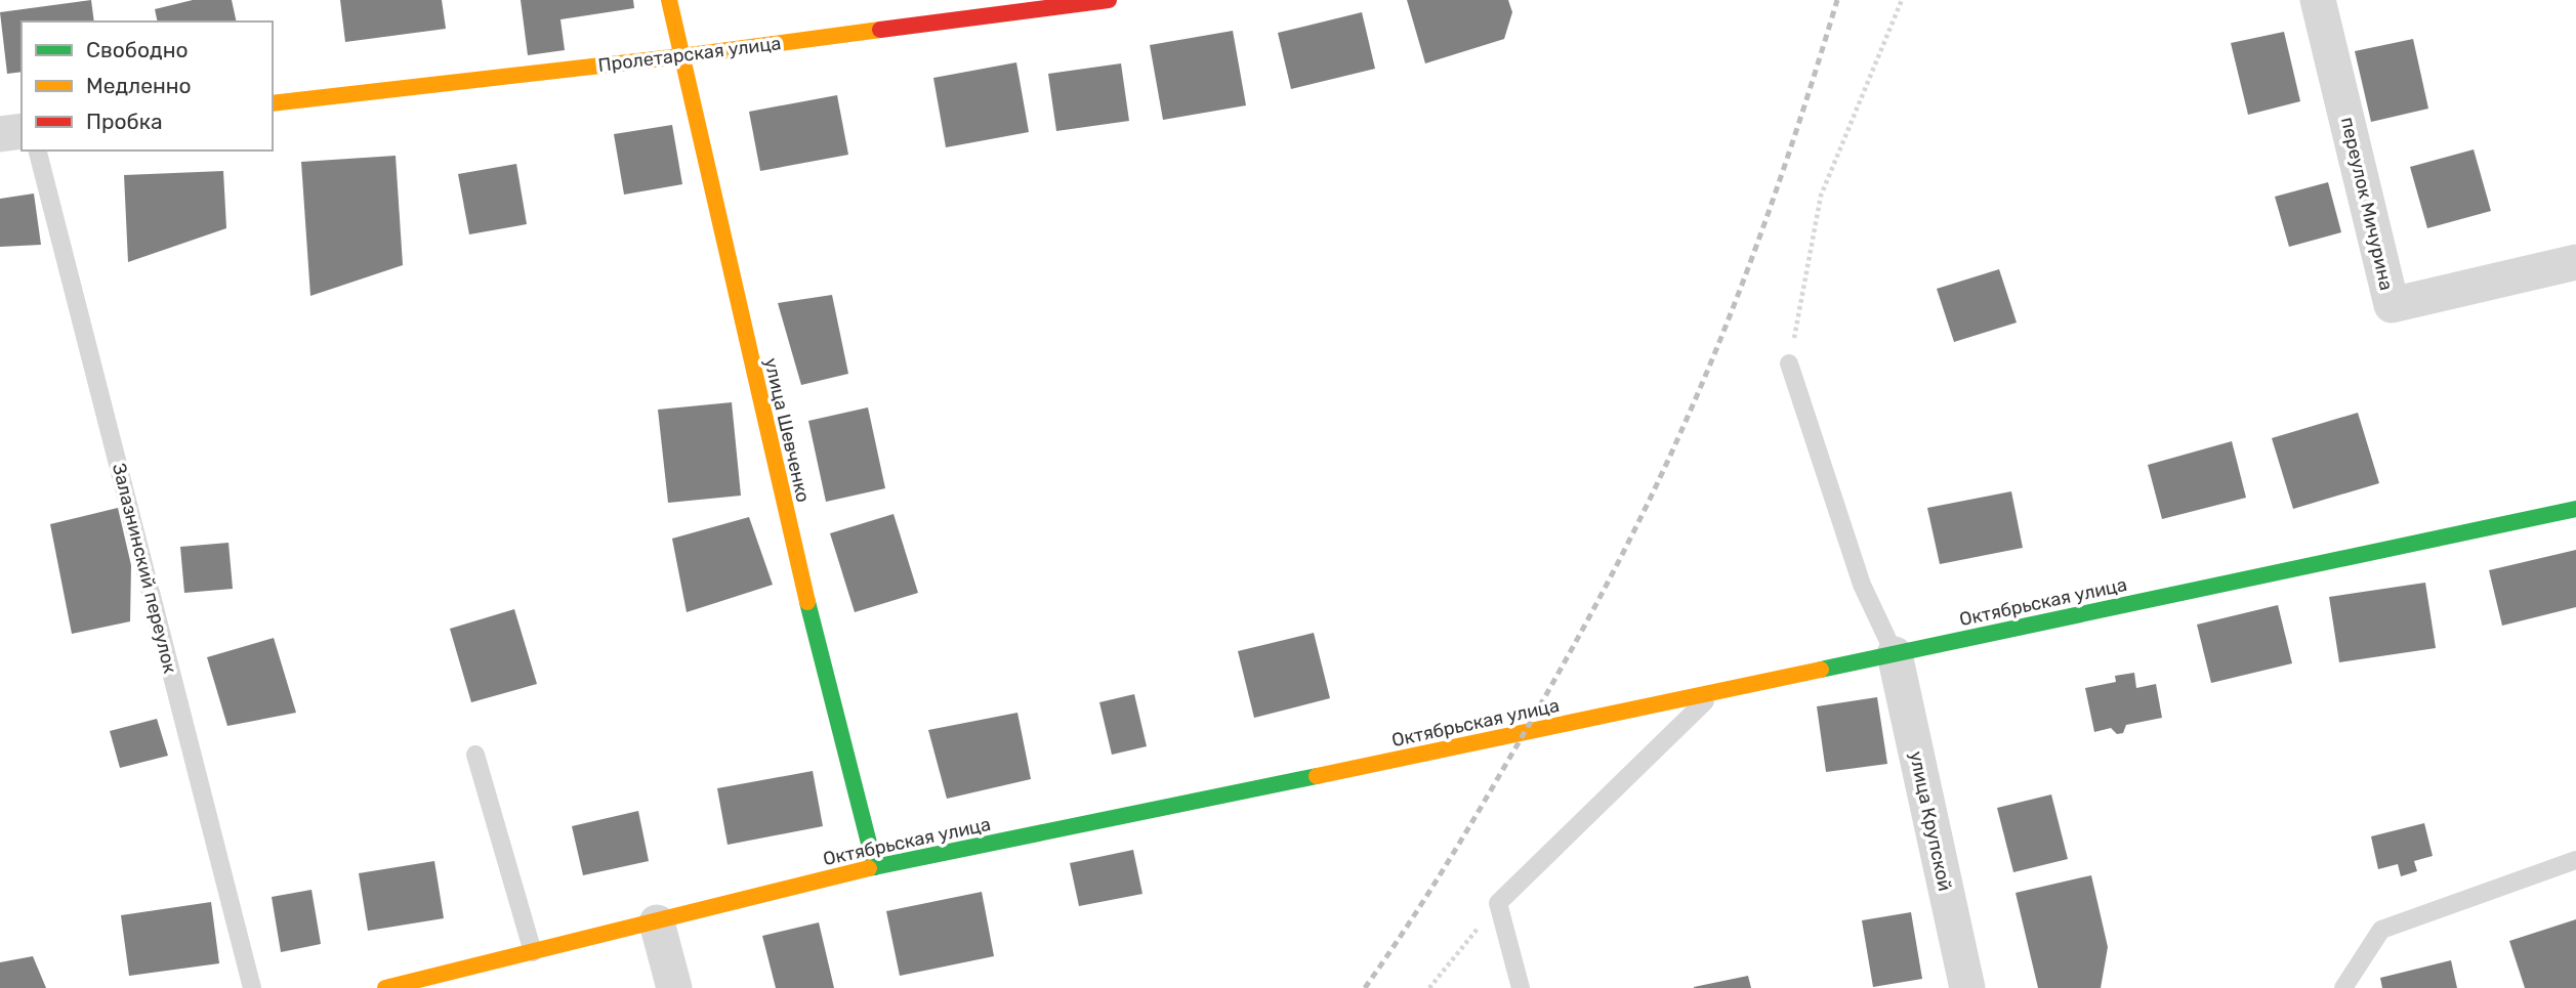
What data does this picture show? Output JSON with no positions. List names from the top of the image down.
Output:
{
  "streets": {
    "street": [
      "Пролетарская улица",
      "переулок Мичурина",
      "улица Шевченко",
      "Октябрьская улица",
      "улица Крупской"
    ],
    "lane": ["Залазнинский переулок"]
  },
  "crossings": [
    ["Пролетарская улица", "улица Шевченко"],
    ["улица Шевченко", "Октябрьская улица"],
    ["Октябрьская улица", "улица Крупской"]
  ],
  "legend": ["Свободно", "Медленно", "Пробка"]
}
